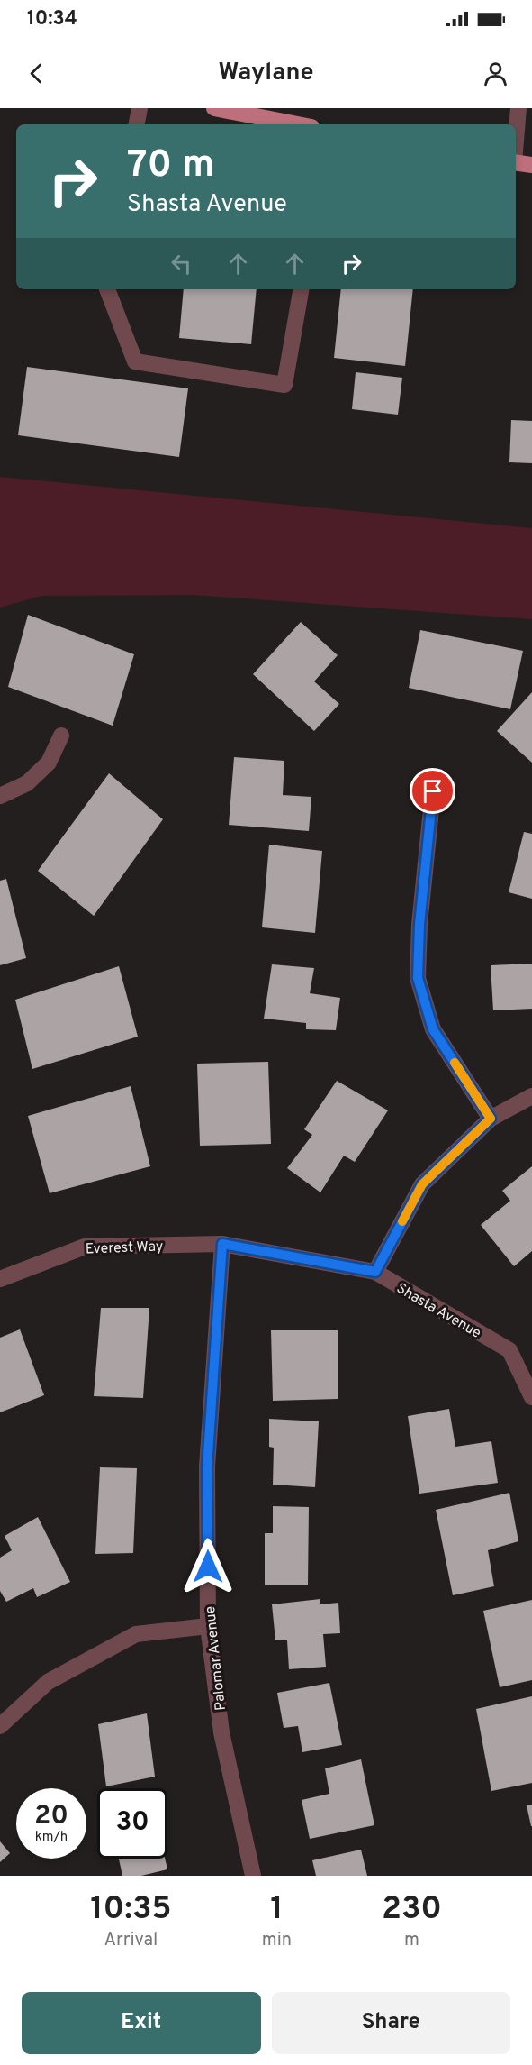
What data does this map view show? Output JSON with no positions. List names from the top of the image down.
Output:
{
  "streets": {
    "street": ["Everest Way", "Shasta Avenue", "Palomar Avenue"]
  },
  "crossings": [
    ["Everest Way", "Shasta Avenue"],
    ["Everest Way", "Palomar Avenue"],
    ["Shasta Avenue", "Palomar Avenue"]
  ],
  "page": {
    "status": "10:34",
    "header": "Waylane",
    "turn": ["70 m", "Shasta Avenue"],
    "speed": "20 km/h",
    "limit": "30",
    "eta": [
      "10:35",
      "Arrival",
      "1",
      "min",
      "230",
      "m"
    ],
    "buttons": ["Exit", "Share"]
  }
}
